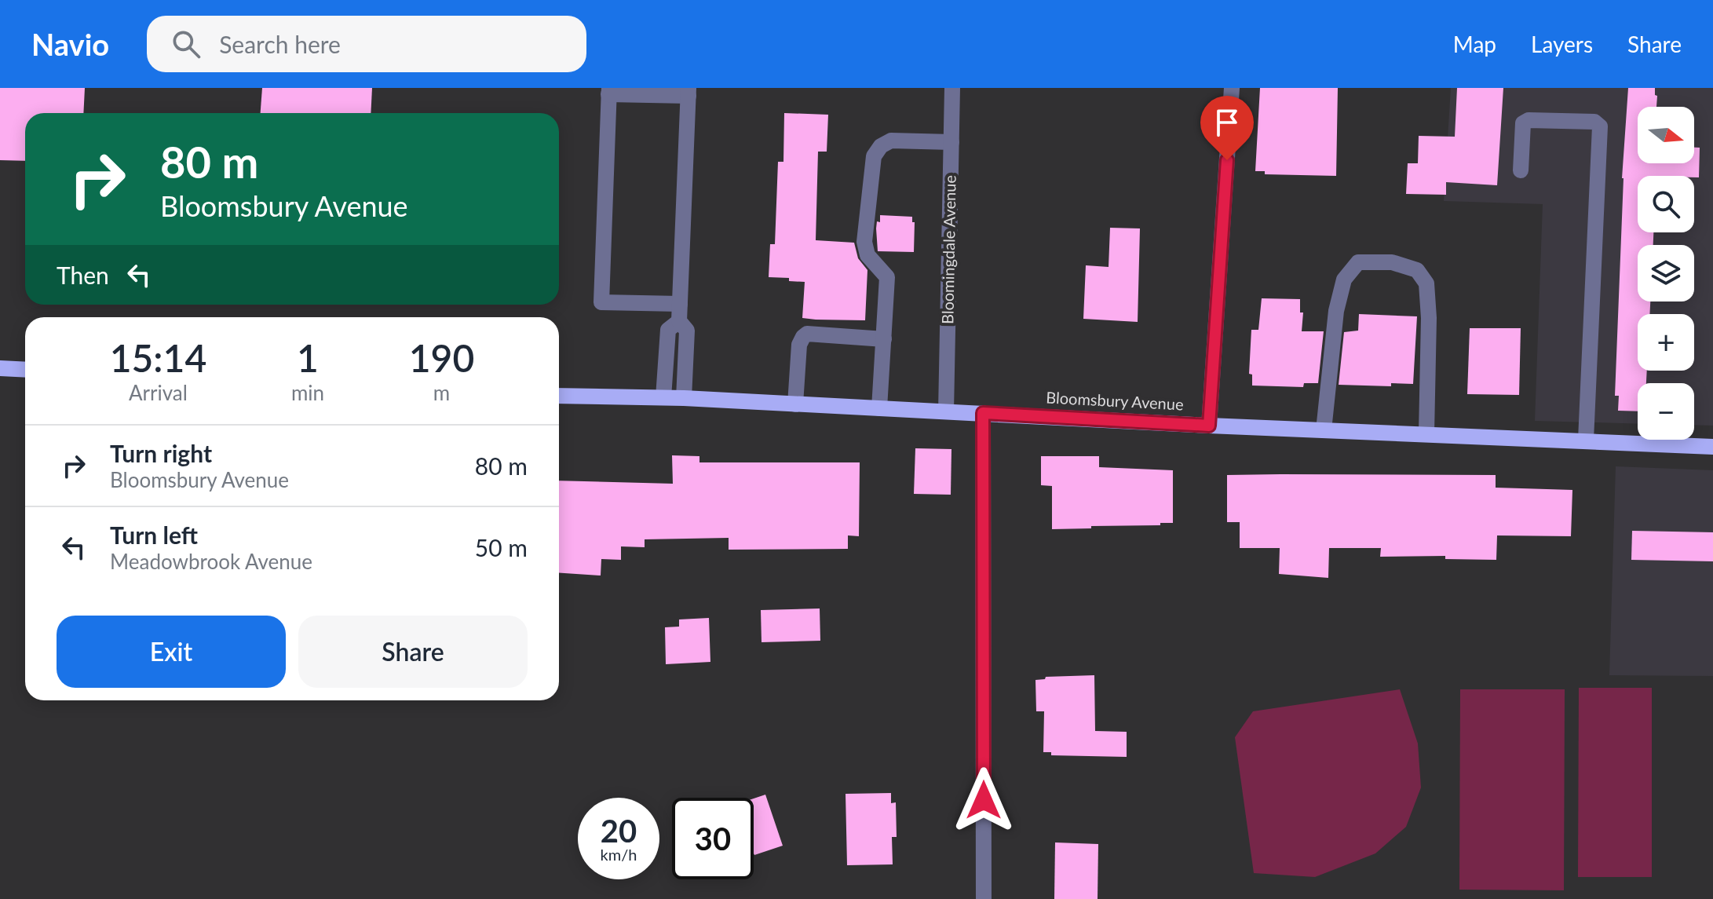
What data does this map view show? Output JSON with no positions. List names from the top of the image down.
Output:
{
  "streets": {
    "main road": ["Bloomsbury Avenue"],
    "street": ["Bloomingdale Avenue"]
  },
  "crossings": [
    ["Bloomingdale Avenue", "Bloomsbury Avenue"]
  ],
  "north": "right",
  "page": {
    "header": "Navio",
    "search": "Search here",
    "nav": ["Map", "Layers", "Share"],
    "map_buttons": ["+", "−"],
    "turn": ["80 m", "Bloomsbury Avenue"],
    "then": "Then",
    "eta": [
      "15:14",
      "Arrival",
      "1",
      "min",
      "190",
      "m"
    ],
    "list": [
      {
        "name": "Turn right",
        "note": "Bloomsbury Avenue",
        "value": "80 m"
      },
      {
        "name": "Turn left",
        "note": "Meadowbrook Avenue",
        "value": "50 m"
      }
    ],
    "buttons": ["Exit", "Share"],
    "speed": "20 km/h",
    "limit": "30"
  }
}
